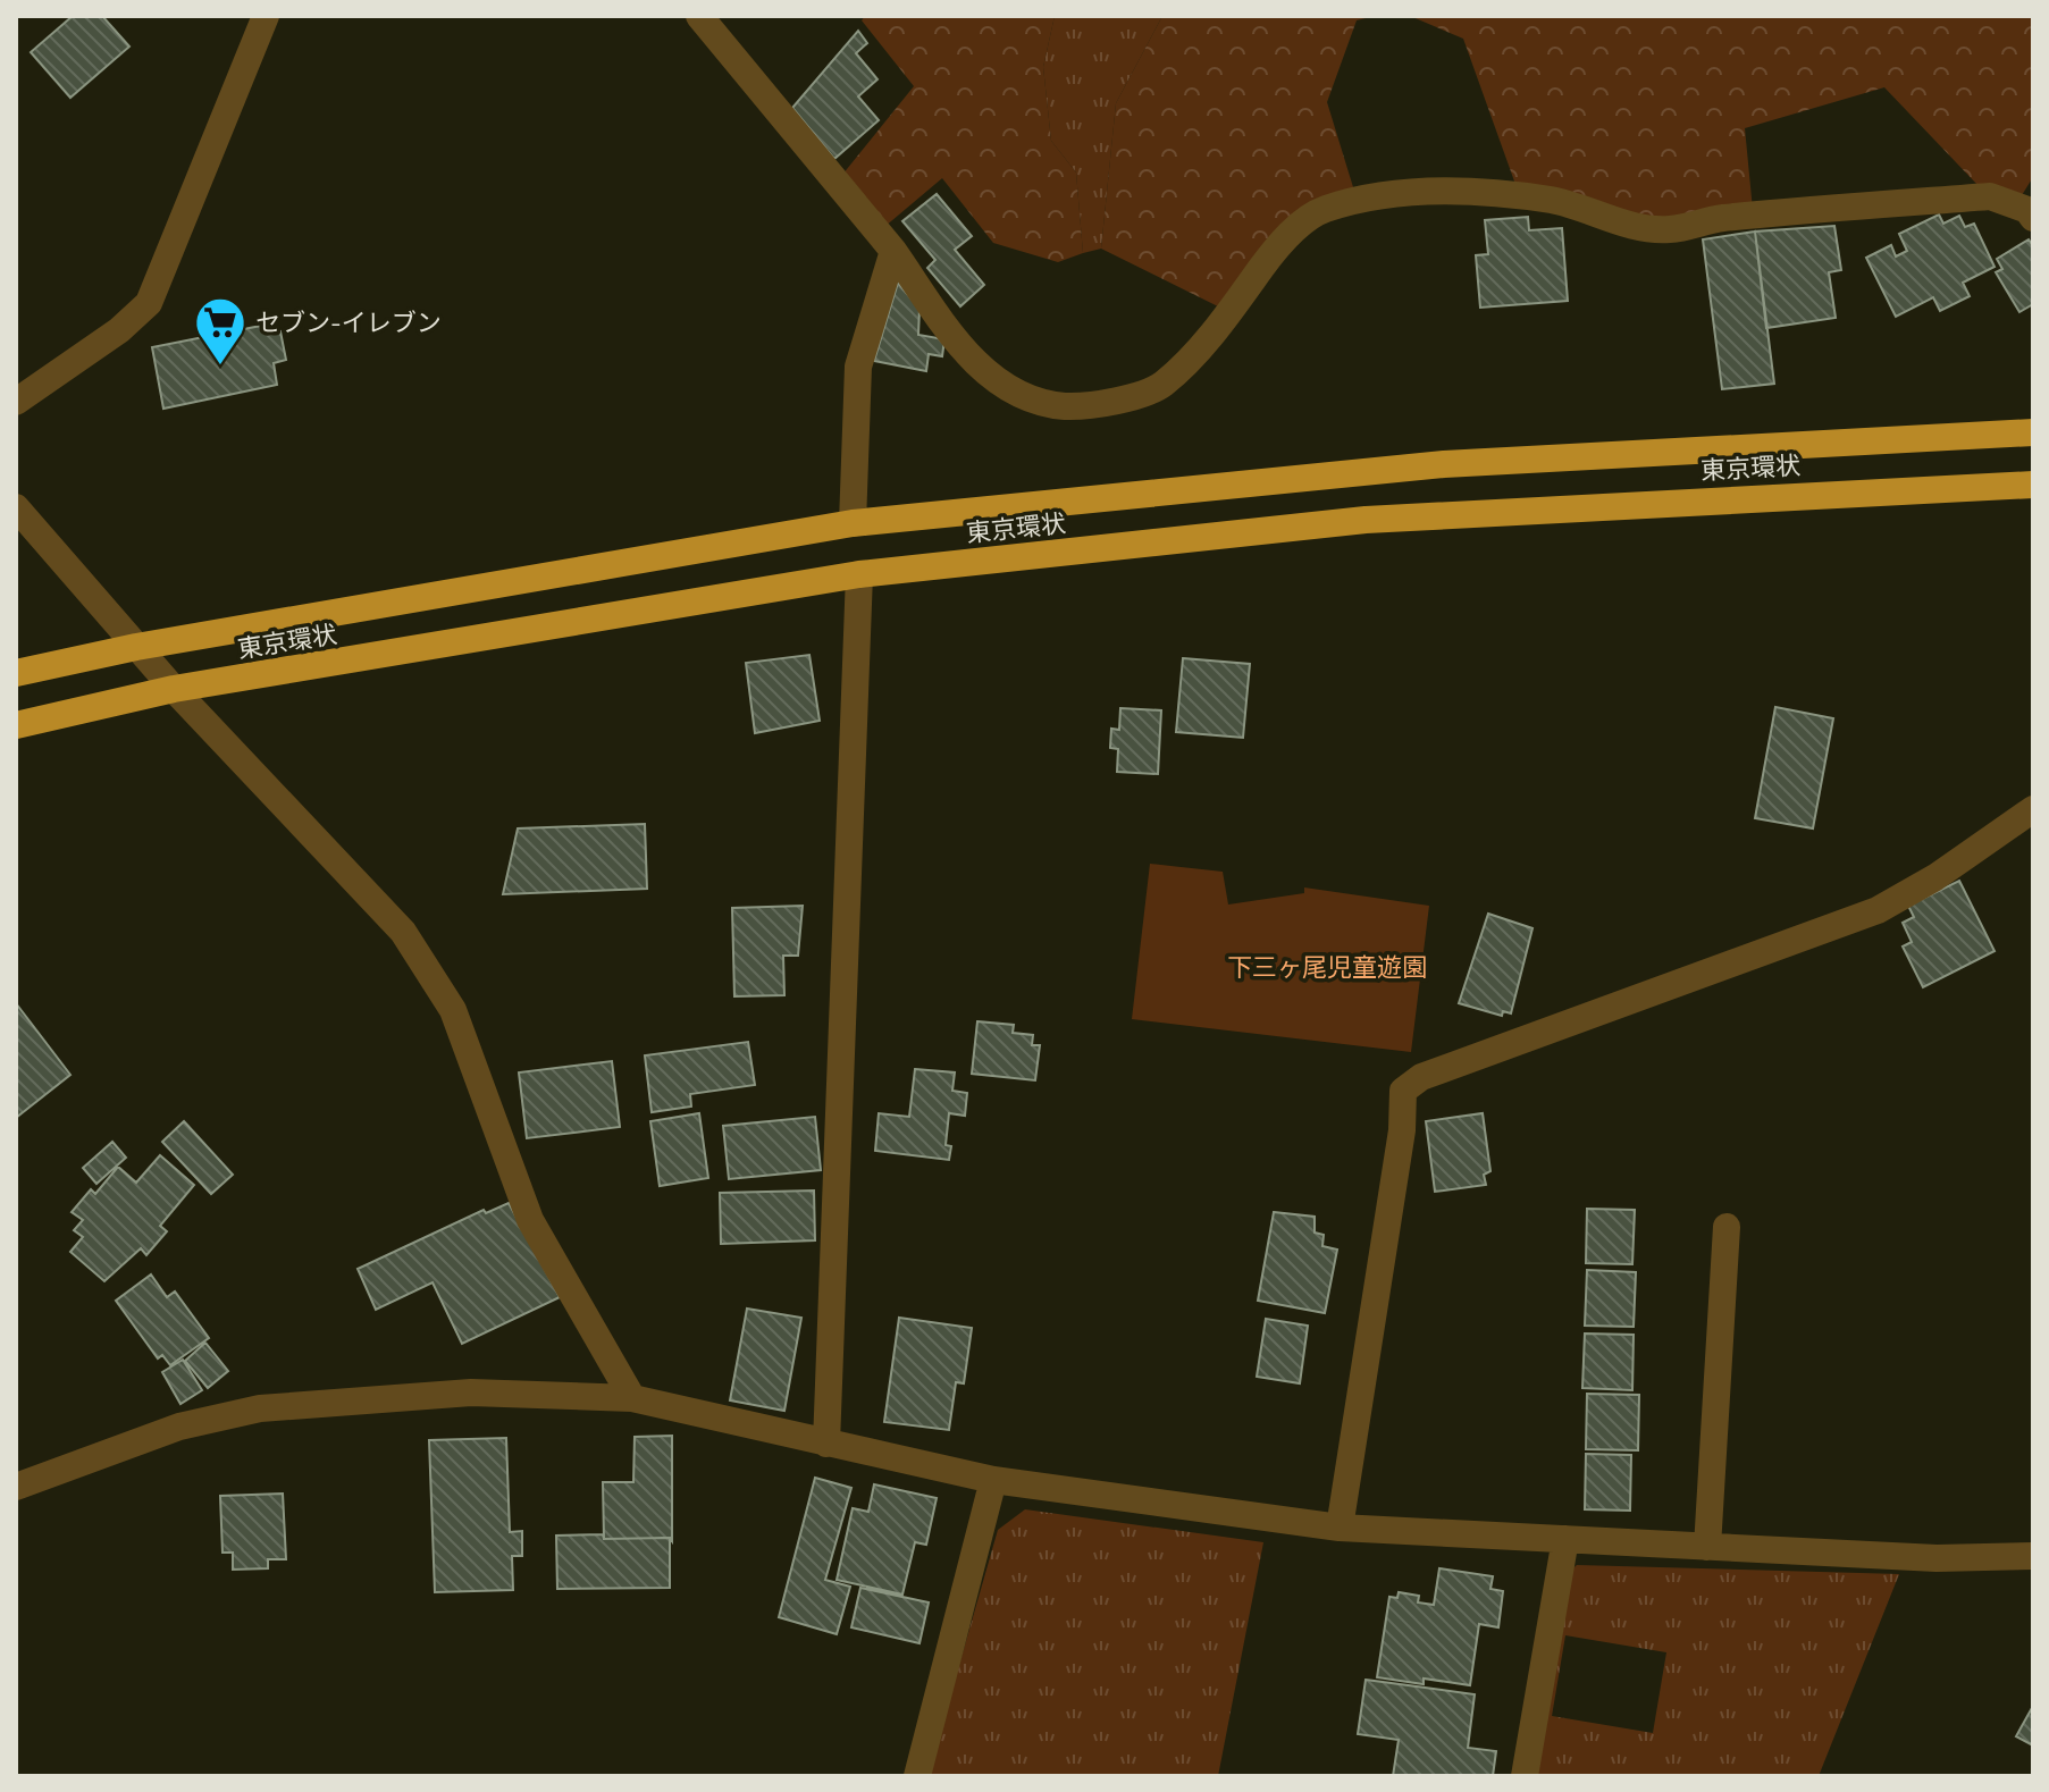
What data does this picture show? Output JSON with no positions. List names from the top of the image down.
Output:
{
  "streets": {
    "highway": ["東京環状"]
  },
  "parks": ["下三ヶ尾児童遊園"],
  "places": {
    "supermarket": ["セブン-イレブン"]
  }
}
